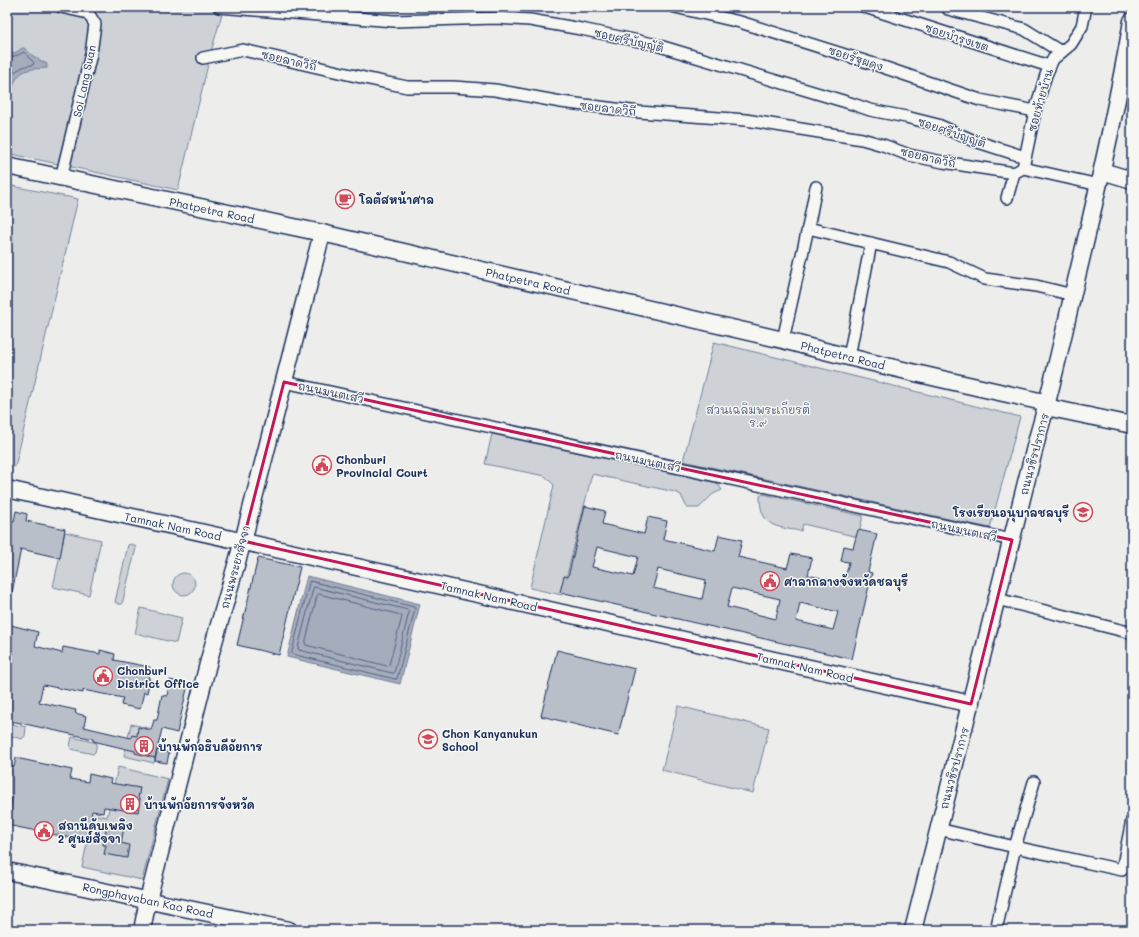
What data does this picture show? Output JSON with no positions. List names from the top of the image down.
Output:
{
  "streets": {
    "street": [
      "ซอยบำรุงเขต",
      "ซอยศรีบัญญัติ",
      "ซอยรัฐผดุง",
      "ซอยลาดวิถี",
      "Soi Lang Suan",
      "ซอยท้ายบ้าน",
      "Phatpetra Road",
      "ถนนมนตเสวี",
      "ถนนวชิรปราการ",
      "Tamnak Nam Road",
      "ถนนพระยาสัจจา",
      "Rongphayaban Kao Road"
    ]
  },
  "crossings": [
    ["ซอยบำรุงเขต", "ซอยท้ายบ้าน"],
    ["ซอยศรีบัญญัติ", "ซอยลาดวิถี"],
    ["ซอยศรีบัญญัติ", "ซอยท้ายบ้าน"],
    ["ซอยรัฐผดุง", "ซอยท้ายบ้าน"],
    ["ซอยลาดวิถี", "ซอยท้ายบ้าน"],
    ["ซอยลาดวิถี", "ถนนวชิรปราการ"],
    ["Soi Lang Suan", "Phatpetra Road"],
    ["Phatpetra Road", "ถนนวชิรปราการ"],
    ["Phatpetra Road", "ถนนพระยาสัจจา"],
    ["ถนนมนตเสวี", "ถนนวชิรปราการ"],
    ["ถนนมนตเสวี", "ถนนพระยาสัจจา"],
    ["ถนนวชิรปราการ", "Tamnak Nam Road"],
    ["Tamnak Nam Road", "ถนนพระยาสัจจา"],
    ["ถนนพระยาสัจจา", "Rongphayaban Kao Road"]
  ],
  "parks": ["สวนเฉลิมพระเกียรติ ร.๙"],
  "places": {
    "cafe": ["โลตัสหน้าศาล"],
    "public building": [
      "Chonburi Provincial Court",
      "ศาลากลางจังหวัดชลบุรี",
      "Chonburi District Office",
      "สถานีดับเพลิง 2 ศูนย์สัจจา"
    ],
    "school or university": ["โรงเรียนอนุบาลชลบุรี", "Chon Kanyanukun School"],
    "building": ["บ้านพักอธิบดีอัยการ", "บ้านพักอัยการจังหวัด"]
  }
}
